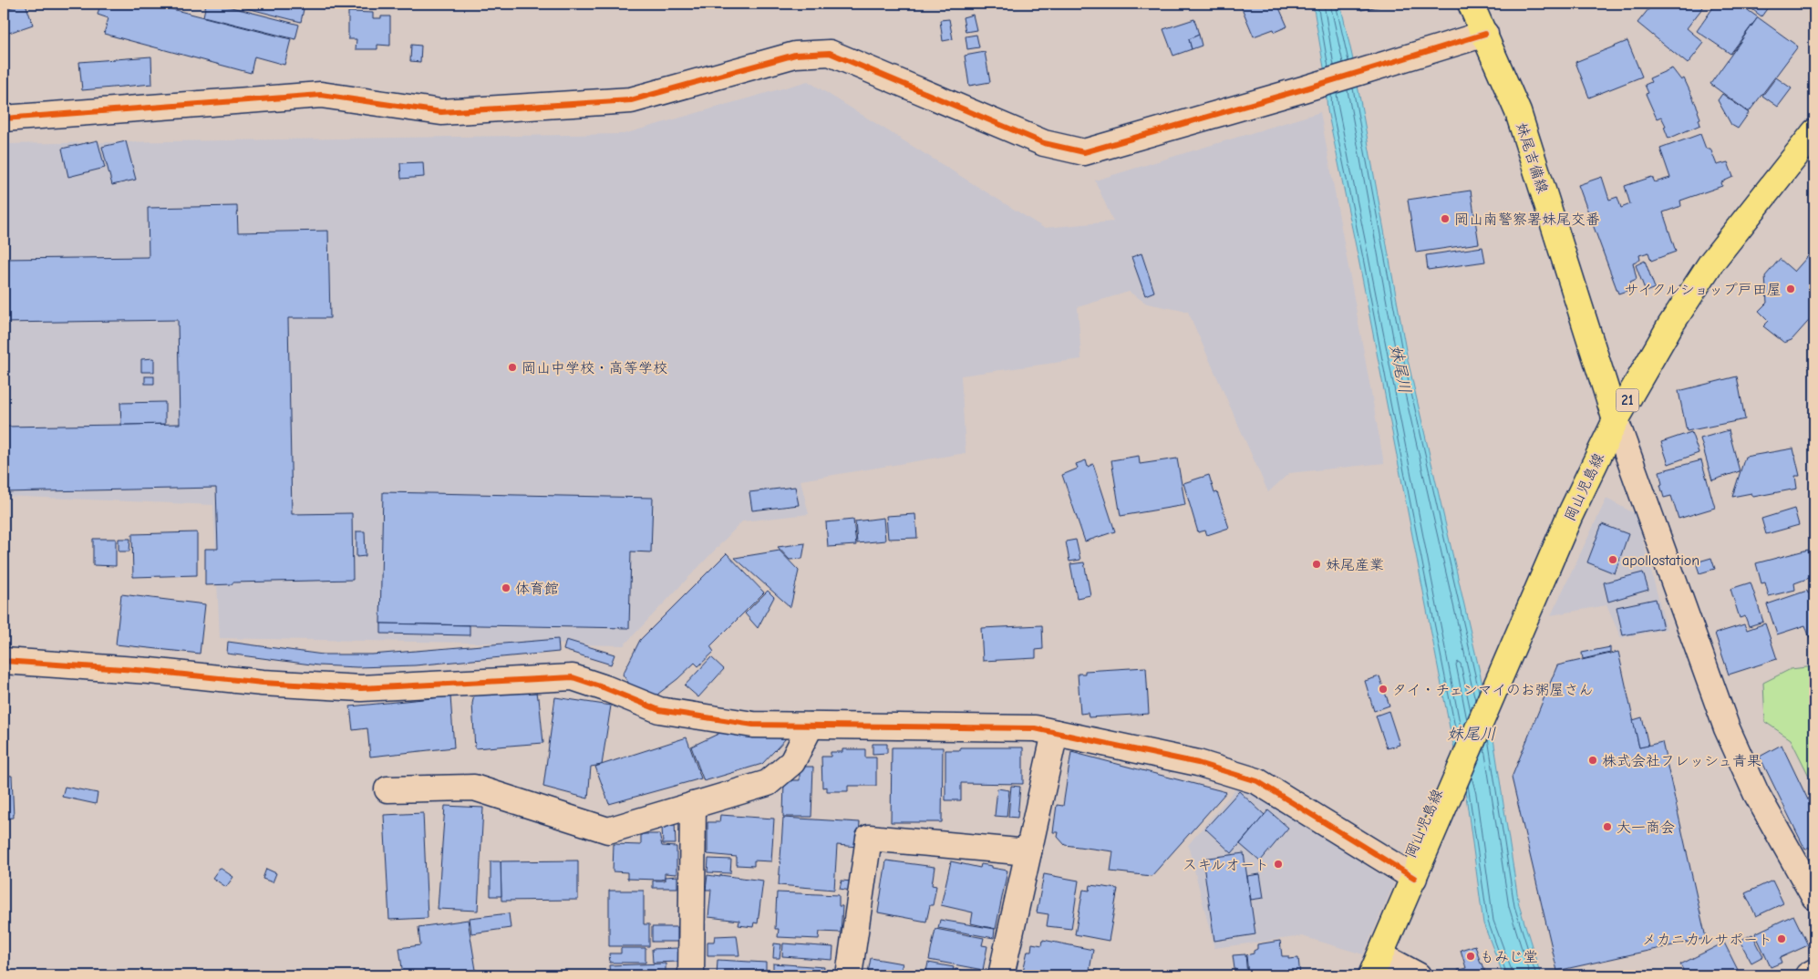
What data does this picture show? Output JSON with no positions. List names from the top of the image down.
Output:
{
  "streets": {
    "main road": ["妹尾吉備線", "21", "岡山児島線"]
  },
  "crossings": [
    ["妹尾吉備線", "岡山児島線"]
  ],
  "water": ["妹尾川"],
  "places": [
    "岡山南警察署妹尾交番",
    "サイクルショップ戸田屋",
    "岡山中学校・高等学校",
    "apollostation",
    "妹尾産業",
    "体育館",
    "タイ・チェンマイのお粥屋さん",
    "株式会社フレッシュ青果",
    "大一商会",
    "スキルオート",
    "メカニカルサポート",
    "もみじ堂"
  ]
}
